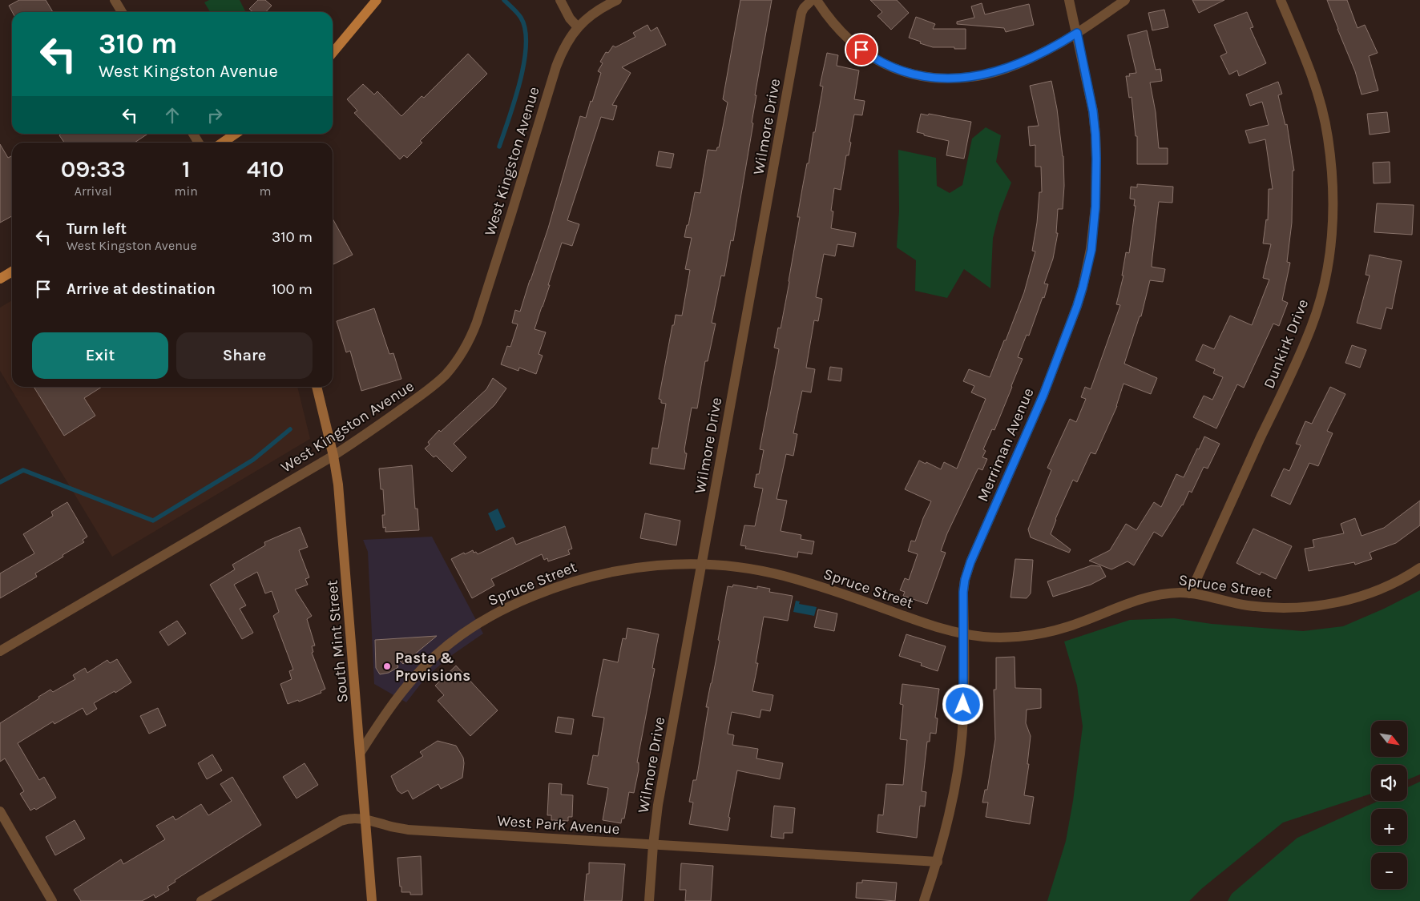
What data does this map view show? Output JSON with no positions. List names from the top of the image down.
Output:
{
  "streets": {
    "street": [
      "Wilmore Drive",
      "West Kingston Avenue",
      "Dunkirk Drive",
      "Merriman Avenue",
      "Spruce Street",
      "South Mint Street",
      "West Park Avenue"
    ]
  },
  "crossings": [
    ["Wilmore Drive", "Spruce Street"],
    ["Wilmore Drive", "West Park Avenue"],
    ["West Kingston Avenue", "South Mint Street"],
    ["Dunkirk Drive", "Spruce Street"],
    ["Merriman Avenue", "Spruce Street"],
    ["Merriman Avenue", "West Park Avenue"],
    ["Spruce Street", "South Mint Street"],
    ["South Mint Street", "West Park Avenue"]
  ],
  "places": ["Pasta & Provisions"],
  "north": "bottom right",
  "page": {
    "turn": ["310 m", "West Kingston Avenue"],
    "eta": [
      "09:33",
      "Arrival",
      "1",
      "min",
      "410",
      "m"
    ],
    "list": [
      {
        "name": "Turn left",
        "note": "West Kingston Avenue",
        "value": "310 m"
      },
      {
        "name": "Arrive at destination",
        "value": "100 m"
      }
    ],
    "buttons": ["Exit", "Share"],
    "map_buttons": ["+", "−"]
  }
}
